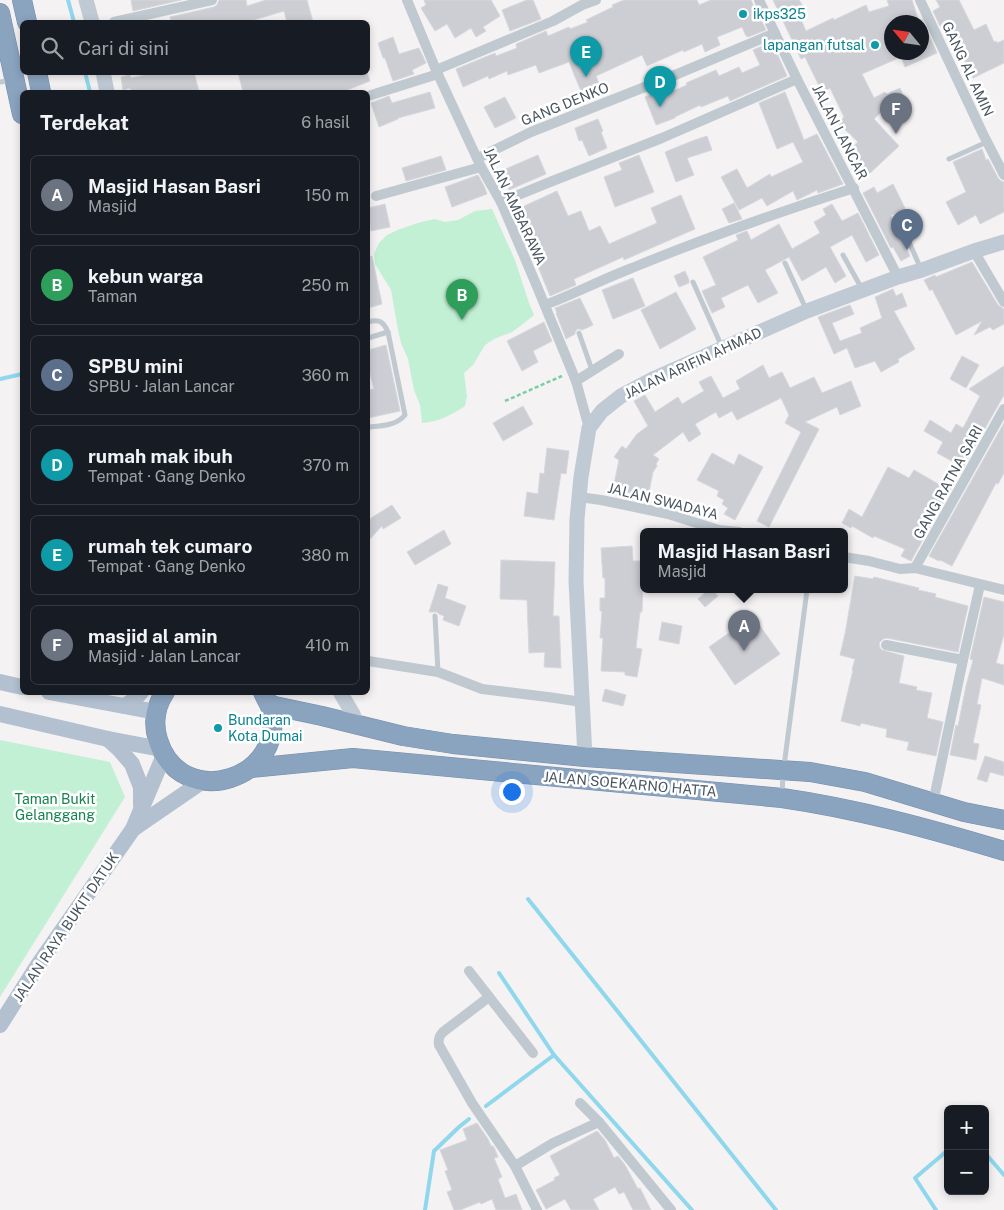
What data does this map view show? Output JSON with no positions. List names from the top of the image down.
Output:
{
  "streets": {
    "highway": ["JALAN SOEKARNO HATTA"],
    "main road": ["JALAN RAYA BUKIT DATUK"],
    "street": [
      "GANG AL AMIN",
      "GANG DENKO",
      "JALAN LANCAR",
      "JALAN AMBARAWA",
      "JALAN ARIFIN AHMAD",
      "GANG RATNA SARI",
      "JALAN SWADAYA"
    ]
  },
  "crossings": [
    ["GANG DENKO", "JALAN LANCAR"],
    ["GANG DENKO", "JALAN AMBARAWA"],
    ["JALAN LANCAR", "JALAN ARIFIN AHMAD"],
    ["JALAN AMBARAWA", "JALAN ARIFIN AHMAD"]
  ],
  "parks": ["Taman Bukit Gelanggang"],
  "places": ["ikps325", "lapangan futsal", "Bundaran Kota Dumai"],
  "north": "top left",
  "page": {
    "search": "Cari di sini",
    "pins": [
      "E",
      "D",
      "F",
      "C",
      "B",
      "A"
    ],
    "heading": ["Terdekat", "6 hasil"],
    "list": [
      {
        "mark": "A",
        "name": "Masjid Hasan Basri",
        "note": "Masjid",
        "value": "150 m"
      },
      {
        "mark": "B",
        "name": "kebun warga",
        "note": "Taman",
        "value": "250 m"
      },
      {
        "mark": "C",
        "name": "SPBU mini",
        "note": "SPBU · Jalan Lancar",
        "value": "360 m"
      },
      {
        "mark": "D",
        "name": "rumah mak ibuh",
        "note": "Tempat · Gang Denko",
        "value": "370 m"
      },
      {
        "mark": "E",
        "name": "rumah tek cumaro",
        "note": "Tempat · Gang Denko",
        "value": "380 m"
      },
      {
        "mark": "F",
        "name": "masjid al amin",
        "note": "Masjid · Jalan Lancar",
        "value": "410 m"
      }
    ],
    "popup": ["Masjid Hasan Basri", "Masjid"],
    "map_buttons": ["+", "−"]
  }
}
